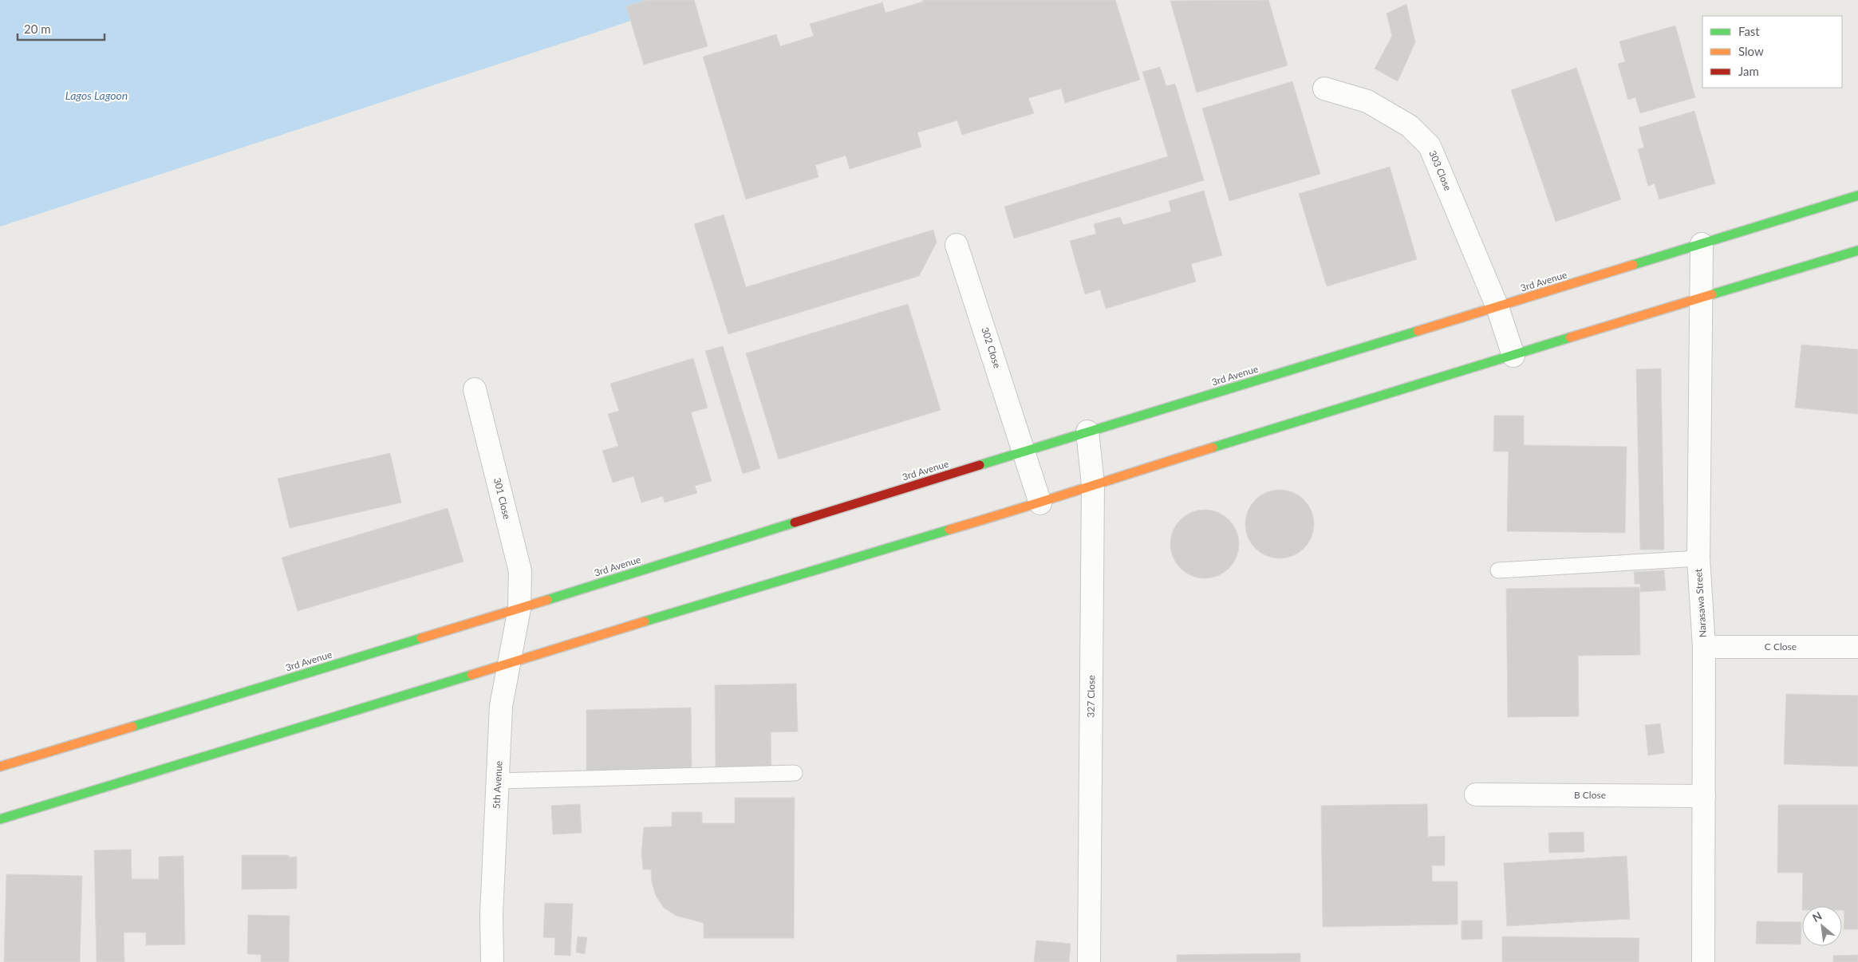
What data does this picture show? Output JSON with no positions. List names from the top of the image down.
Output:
{
  "streets": {
    "street": [
      "303 Close",
      "3rd Avenue",
      "302 Close",
      "301 Close",
      "Narasawa Street",
      "C Close",
      "327 Close",
      "5th Avenue",
      "B Close"
    ]
  },
  "crossings": [
    ["303 Close", "3rd Avenue"],
    ["3rd Avenue", "302 Close"],
    ["3rd Avenue", "301 Close"],
    ["3rd Avenue", "Narasawa Street"],
    ["3rd Avenue", "327 Close"],
    ["3rd Avenue", "5th Avenue"],
    ["301 Close", "5th Avenue"],
    ["Narasawa Street", "C Close"],
    ["Narasawa Street", "B Close"]
  ],
  "water": ["Lagos Lagoon"],
  "legend": ["Fast", "Slow", "Jam"],
  "scale_bar": "20 m",
  "north": "top left"
}
